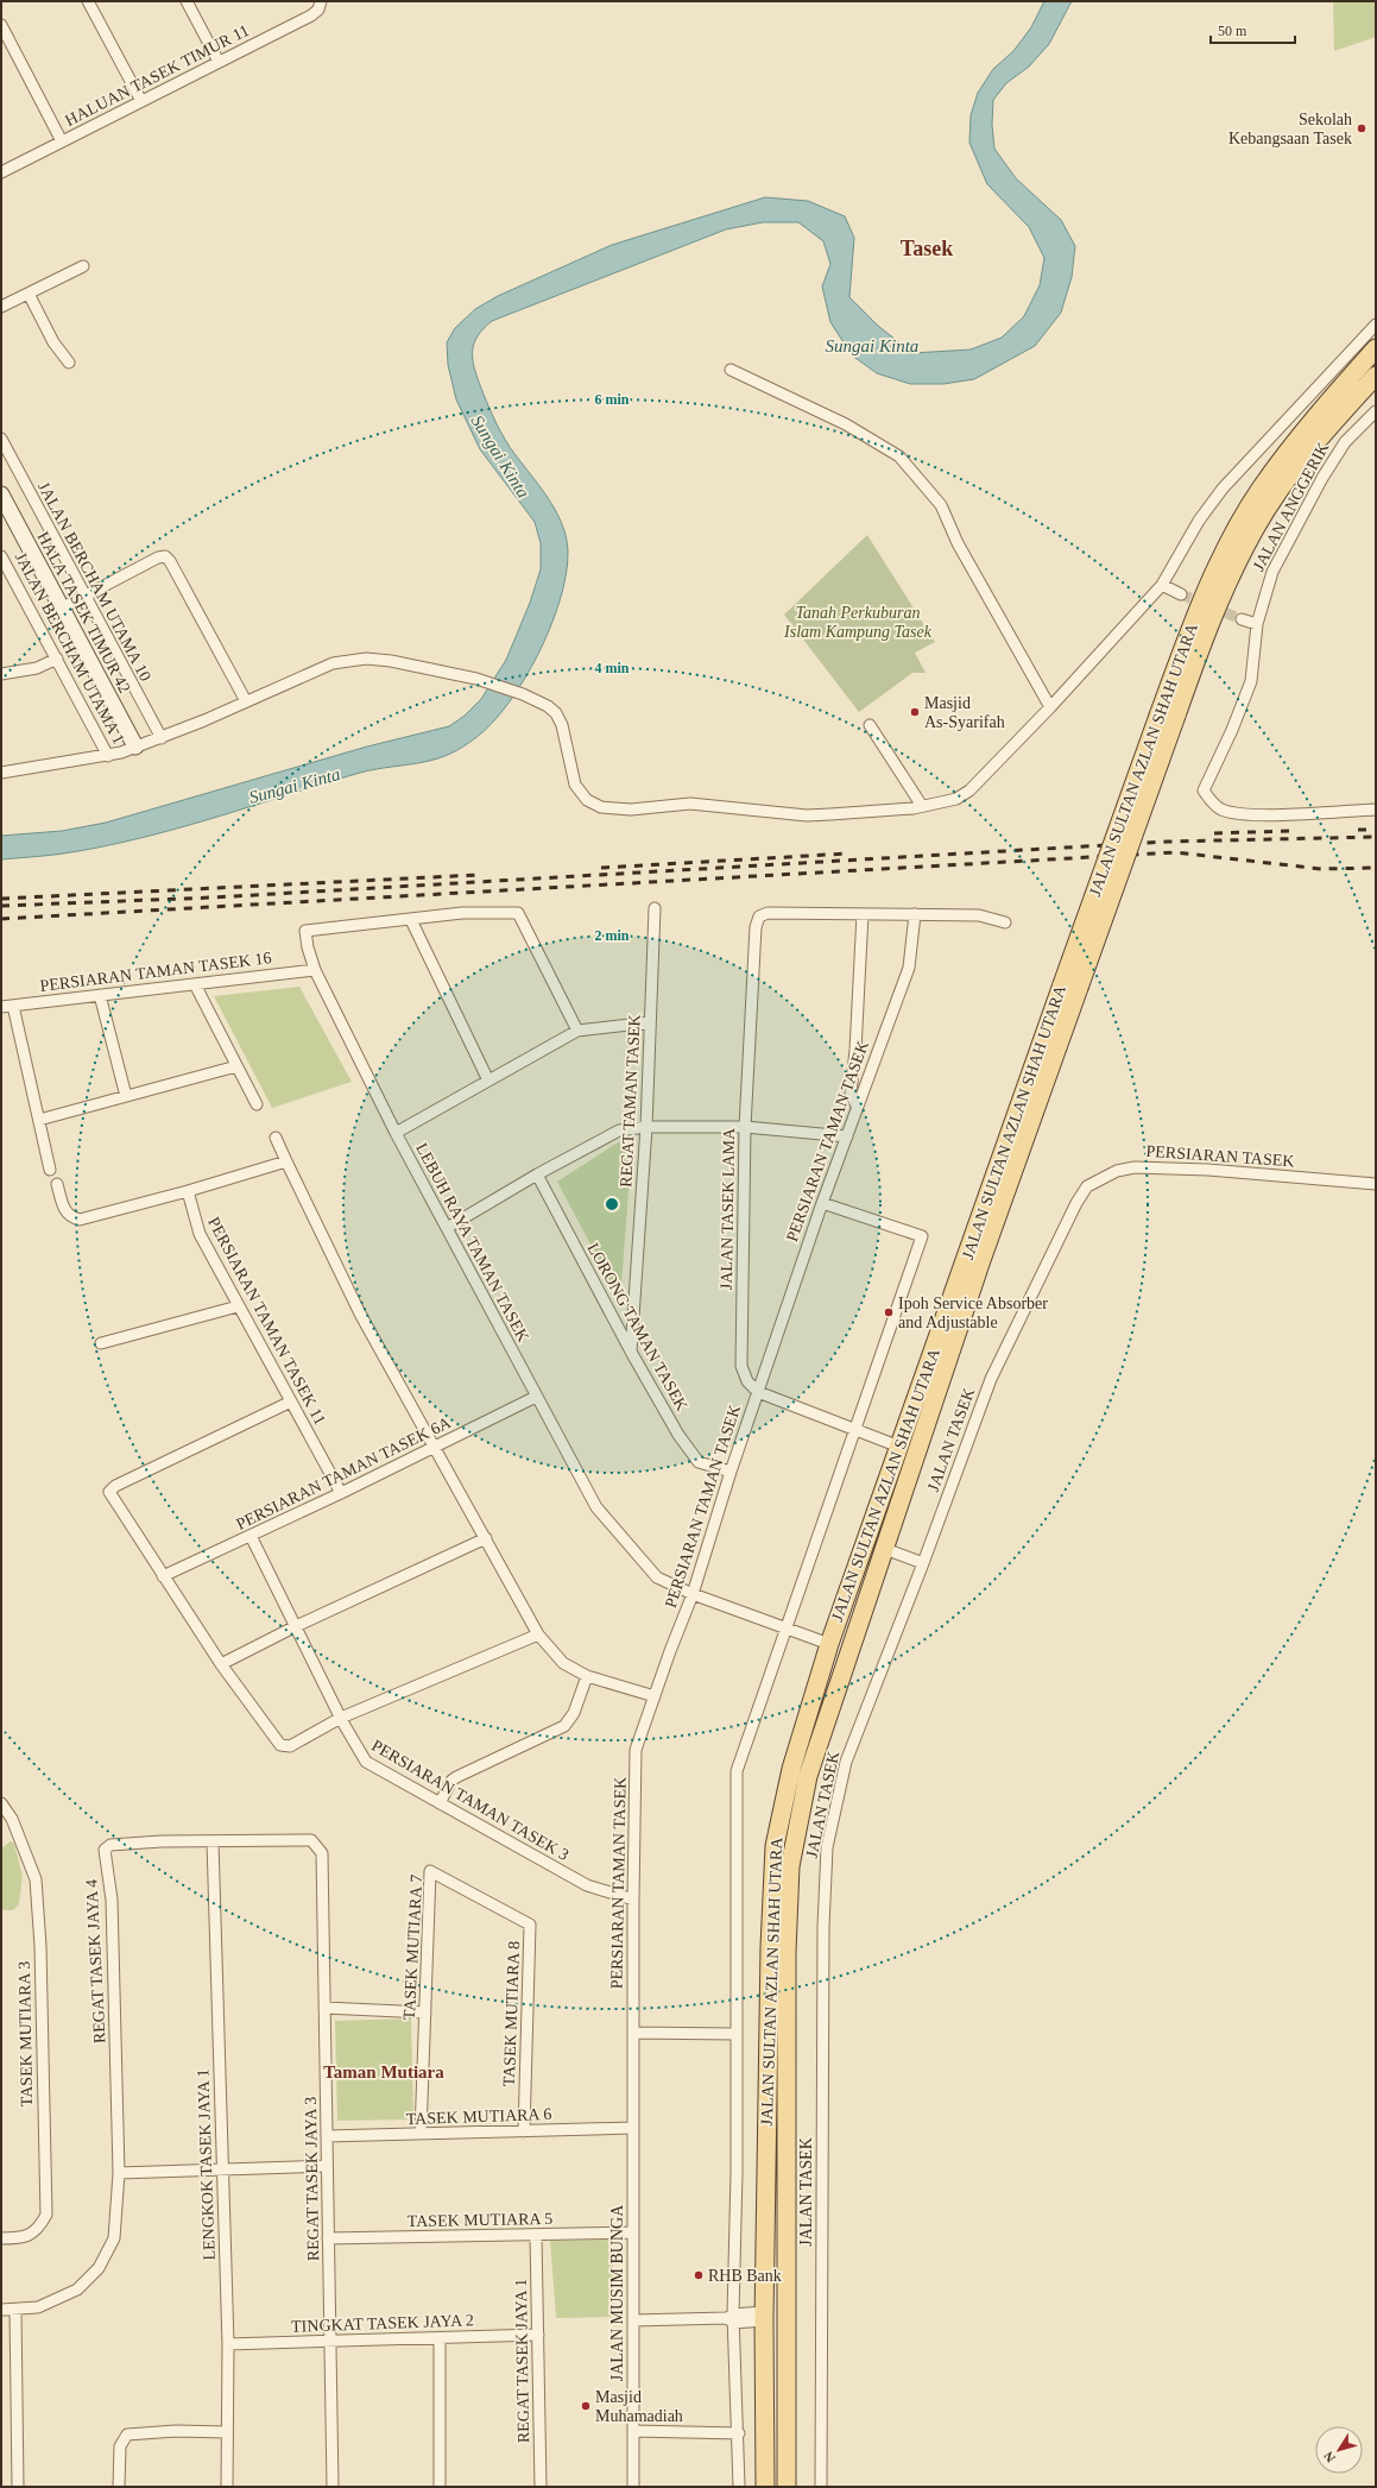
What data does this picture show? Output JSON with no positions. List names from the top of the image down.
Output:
{
  "streets": {
    "main road": ["JALAN SULTAN AZLAN SHAH UTARA"],
    "street": [
      "HALUAN TASEK TIMUR 11",
      "JALAN ANGGERIK",
      "JALAN BERCHAM UTAMA 10",
      "HALA TASEK TIMUR 42",
      "JALAN BERCHAM UTAMA 1",
      "PERSIARAN TAMAN TASEK 16",
      "REGAT TAMAN TASEK",
      "PERSIARAN TAMAN TASEK",
      "PERSIARAN TASEK",
      "JALAN TASEK LAMA",
      "LEBUH RAYA TAMAN TASEK",
      "PERSIARAN TAMAN TASEK 11",
      "LORONG TAMAN TASEK",
      "JALAN TASEK",
      "PERSIARAN TAMAN TASEK 6A",
      "PERSIARAN TAMAN TASEK 3",
      "TASEK MUTIARA 7",
      "REGAT TASEK JAYA 4",
      "TASEK MUTIARA 8",
      "TASEK MUTIARA 3",
      "TASEK MUTIARA 6",
      "LENGKOK TASEK JAYA 1",
      "REGAT TASEK JAYA 3",
      "TASEK MUTIARA 5",
      "JALAN MUSIM BUNGA",
      "TINGKAT TASEK JAYA 2",
      "REGAT TASEK JAYA 1"
    ]
  },
  "crossings": [
    ["JALAN SULTAN AZLAN SHAH UTARA", "LEBUH RAYA TAMAN TASEK"],
    ["PERSIARAN TAMAN TASEK 16", "LEBUH RAYA TAMAN TASEK"],
    ["REGAT TAMAN TASEK", "LORONG TAMAN TASEK"],
    ["PERSIARAN TAMAN TASEK", "JALAN TASEK LAMA"],
    ["PERSIARAN TAMAN TASEK", "LEBUH RAYA TAMAN TASEK"],
    ["PERSIARAN TAMAN TASEK", "LORONG TAMAN TASEK"],
    ["PERSIARAN TAMAN TASEK", "PERSIARAN TAMAN TASEK 3"],
    ["PERSIARAN TAMAN TASEK", "TASEK MUTIARA 6"],
    ["PERSIARAN TAMAN TASEK", "JALAN MUSIM BUNGA"],
    ["PERSIARAN TASEK", "JALAN TASEK"],
    ["LEBUH RAYA TAMAN TASEK", "PERSIARAN TAMAN TASEK 6A"],
    ["PERSIARAN TAMAN TASEK 11", "PERSIARAN TAMAN TASEK 6A"],
    ["PERSIARAN TAMAN TASEK 6A", "PERSIARAN TAMAN TASEK 3"],
    ["TASEK MUTIARA 7", "TASEK MUTIARA 8"],
    ["TASEK MUTIARA 7", "TASEK MUTIARA 6"],
    ["REGAT TASEK JAYA 4", "LENGKOK TASEK JAYA 1"],
    ["REGAT TASEK JAYA 4", "REGAT TASEK JAYA 3"],
    ["TASEK MUTIARA 8", "TASEK MUTIARA 6"],
    ["TASEK MUTIARA 6", "REGAT TASEK JAYA 3"],
    ["TASEK MUTIARA 6", "JALAN MUSIM BUNGA"],
    ["LENGKOK TASEK JAYA 1", "TINGKAT TASEK JAYA 2"],
    ["REGAT TASEK JAYA 3", "TASEK MUTIARA 5"],
    ["REGAT TASEK JAYA 3", "TINGKAT TASEK JAYA 2"],
    ["TASEK MUTIARA 5", "JALAN MUSIM BUNGA"],
    ["TASEK MUTIARA 5", "REGAT TASEK JAYA 1"],
    ["TINGKAT TASEK JAYA 2", "REGAT TASEK JAYA 1"]
  ],
  "districts": ["Tasek", "Taman Mutiara"],
  "water": ["Sungai Kinta"],
  "parks": ["Tanah Perkuburan Islam Kampung Tasek"],
  "places": [
    "Sekolah Kebangsaan Tasek",
    "Masjid As-Syarifah",
    "Ipoh Service Absorber and Adjustable",
    "RHB Bank",
    "Masjid Muhamadiah"
  ],
  "scale_bar": "50 m",
  "north": "bottom left",
  "rings": ["6 min", "4 min", "2 min"]
}
